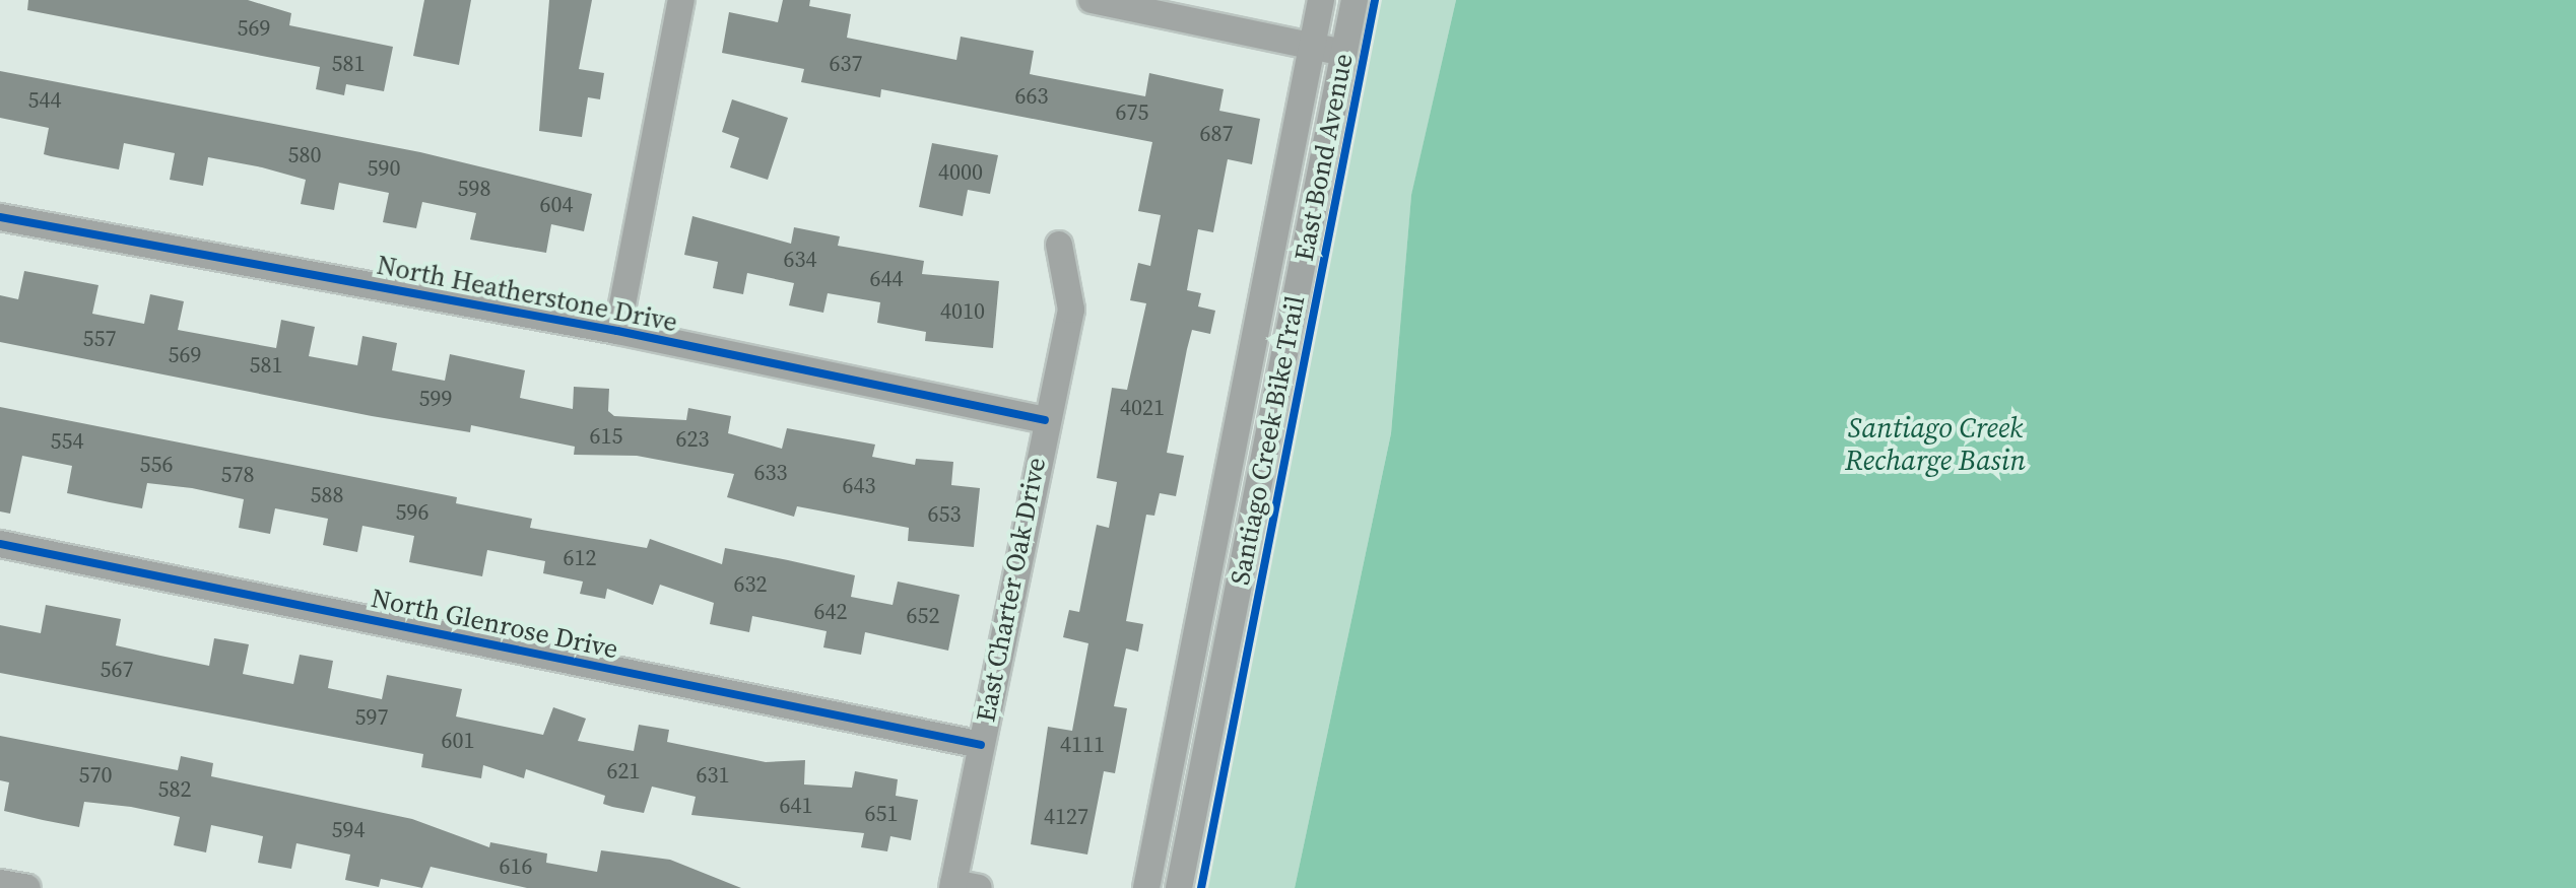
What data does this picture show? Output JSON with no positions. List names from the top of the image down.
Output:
{
  "streets": {
    "street": [
      "East Bond Avenue",
      "North Heatherstone Drive",
      "East Charter Oak Drive",
      "North Glenrose Drive"
    ],
    "cycle path": ["Santiago Creek Bike Trail"]
  },
  "crossings": [
    ["North Heatherstone Drive", "East Charter Oak Drive"],
    ["East Charter Oak Drive", "North Glenrose Drive"]
  ],
  "water": ["Santiago Creek Recharge Basin"],
  "house_numbers": [
    "569",
    "581",
    "637",
    "663",
    "544",
    "675",
    "687",
    "580",
    "590",
    "4000",
    "598",
    "604",
    "634",
    "644",
    "4010",
    "557",
    "569",
    "581",
    "599",
    "4021",
    "615",
    "623",
    "554",
    "556",
    "633",
    "578",
    "643",
    "588",
    "596",
    "653",
    "612",
    "632",
    "642",
    "652",
    "567",
    "597",
    "601",
    "4111",
    "621",
    "570",
    "631",
    "582",
    "641",
    "651",
    "4127",
    "594",
    "616"
  ]
}
